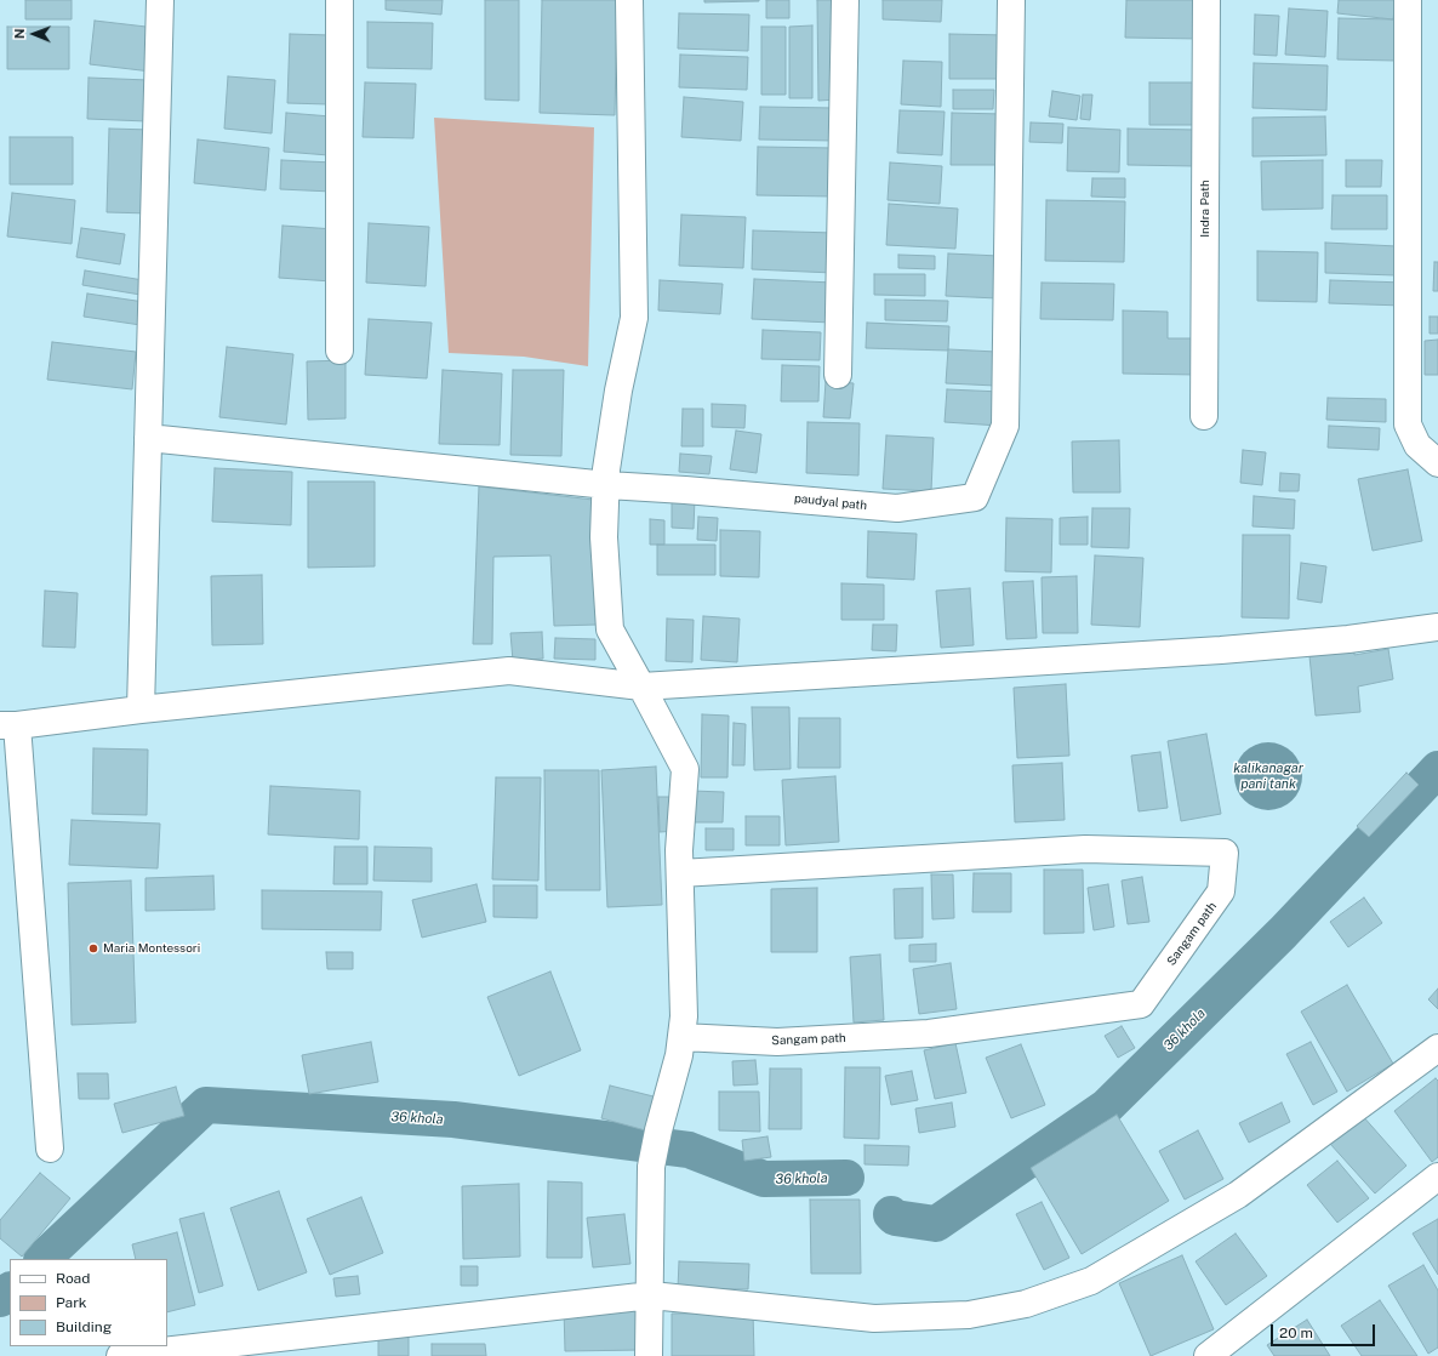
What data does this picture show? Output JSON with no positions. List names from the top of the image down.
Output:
{
  "streets": {
    "street": ["Indra Path", "paudyal path", "Sangam path"]
  },
  "water": ["kalikanagar pani tank", "36 khola"],
  "places": ["Maria Montessori"],
  "legend": ["Road", "Park", "Building"],
  "scale_bar": "20 m",
  "north": "left"
}
